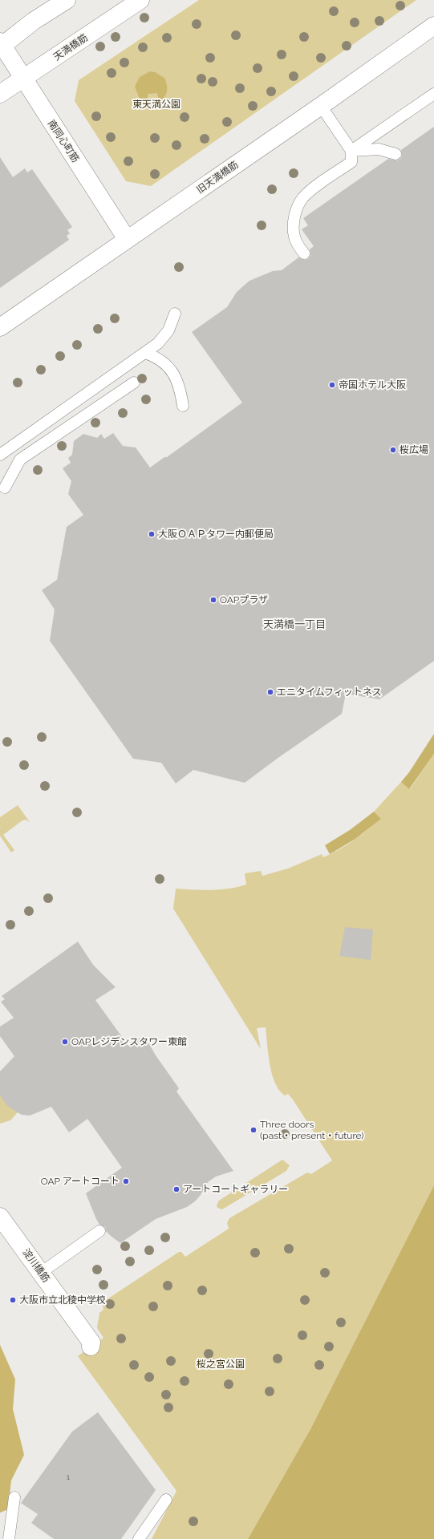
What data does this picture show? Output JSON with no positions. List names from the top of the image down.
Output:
{
  "streets": {
    "street": [
      "天満橋筋",
      "南同心町筋",
      "旧天満橋筋",
      "淀川橋筋"
    ]
  },
  "crossings": [
    ["天満橋筋", "南同心町筋"],
    ["南同心町筋", "旧天満橋筋"]
  ],
  "districts": ["天満橋一丁目"],
  "parks": ["東天満公園", "桜之宮公園"],
  "places": [
    "帝国ホテル大阪",
    "桜広場",
    "大阪ＯＡＰタワー内郵便局",
    "OAPプラザ",
    "エニタイムフィットネス",
    "OAPレジデンスタワー東館",
    "Three doors (past・present・future)",
    "OAP アートコート",
    "アートコートギャラリー",
    "大阪市立北稜中学校"
  ],
  "house_numbers": ["1"]
}
